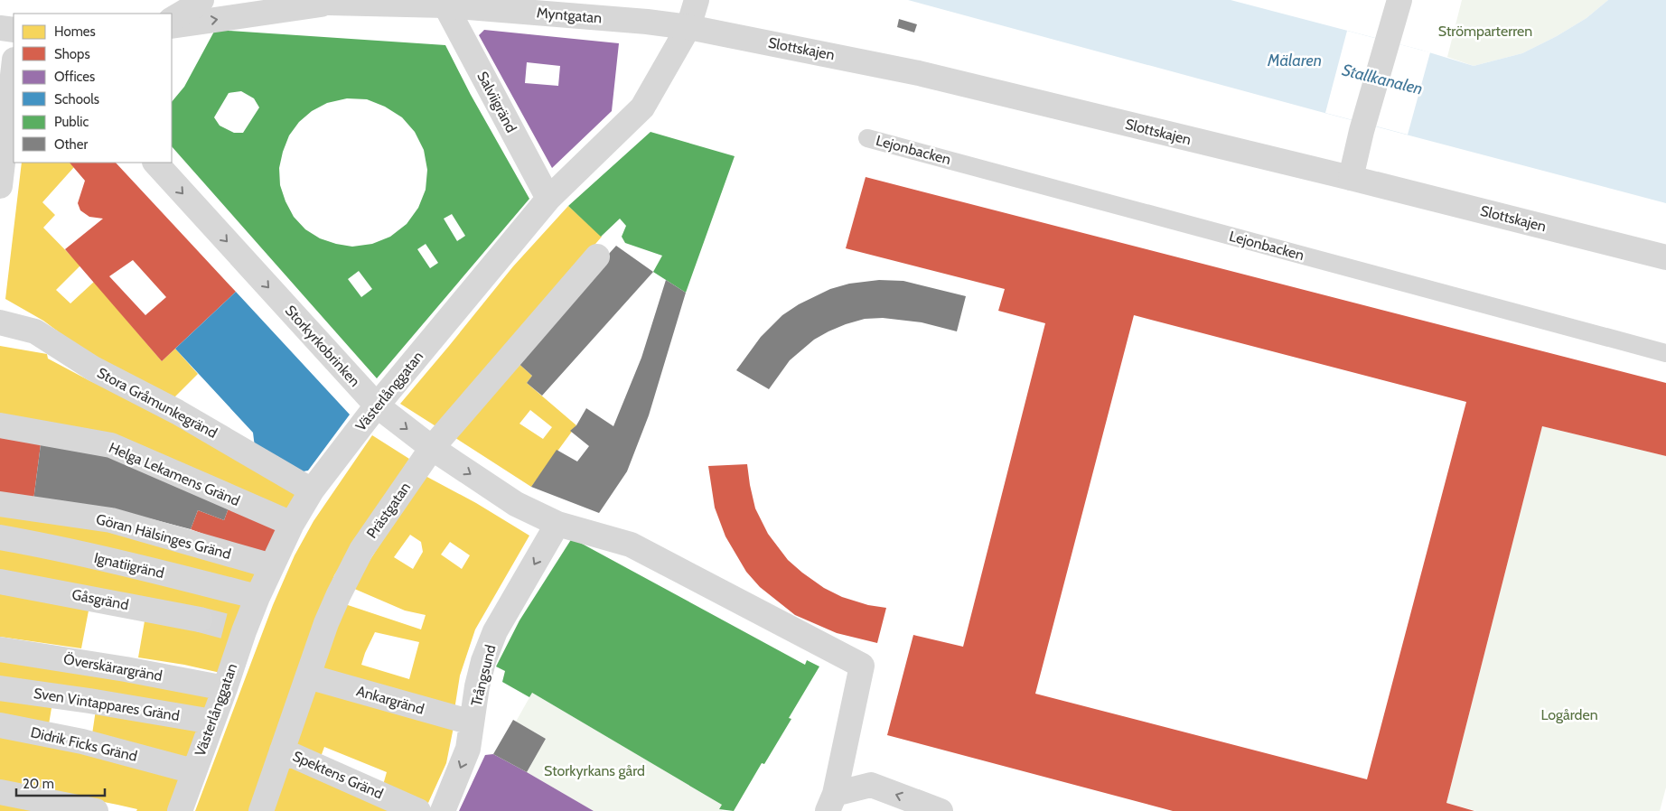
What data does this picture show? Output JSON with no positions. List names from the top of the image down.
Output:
{
  "streets": {
    "street": [
      "Myntgatan",
      "Slottskajen",
      "Salviigränd",
      "Storkyrkobrinken",
      "Västerlånggatan",
      "Stora Gråmunkegränd",
      "Helga Lekamens Gränd",
      "Prästgatan",
      "Göran Hälsinges Gränd",
      "Ignatiigränd",
      "Gåsgränd",
      "Överskärargränd",
      "Trångsund",
      "Ankargränd",
      "Sven Vintappares Gränd",
      "Didrik Ficks Gränd",
      "Spektens Gränd"
    ],
    "lane": ["Lejonbacken"]
  },
  "crossings": [
    ["Myntgatan", "Slottskajen"],
    ["Myntgatan", "Salviigränd"],
    ["Slottskajen", "Västerlånggatan"],
    ["Salviigränd", "Västerlånggatan"],
    ["Storkyrkobrinken", "Västerlånggatan"],
    ["Storkyrkobrinken", "Prästgatan"],
    ["Storkyrkobrinken", "Trångsund"],
    ["Västerlånggatan", "Stora Gråmunkegränd"],
    ["Västerlånggatan", "Helga Lekamens Gränd"],
    ["Västerlånggatan", "Göran Hälsinges Gränd"],
    ["Västerlånggatan", "Ignatiigränd"],
    ["Västerlånggatan", "Överskärargränd"],
    ["Västerlånggatan", "Sven Vintappares Gränd"],
    ["Västerlånggatan", "Didrik Ficks Gränd"],
    ["Prästgatan", "Ankargränd"],
    ["Prästgatan", "Spektens Gränd"],
    ["Trångsund", "Ankargränd"]
  ],
  "one_way": ["Storkyrkobrinken", "Trångsund"],
  "water": ["Mälaren", "Stallkanalen"],
  "parks": ["Strömparterren", "Logården", "Storkyrkans gård"],
  "legend": [
    "Homes",
    "Shops",
    "Offices",
    "Schools",
    "Public",
    "Other"
  ],
  "scale_bar": "20 m"
}
